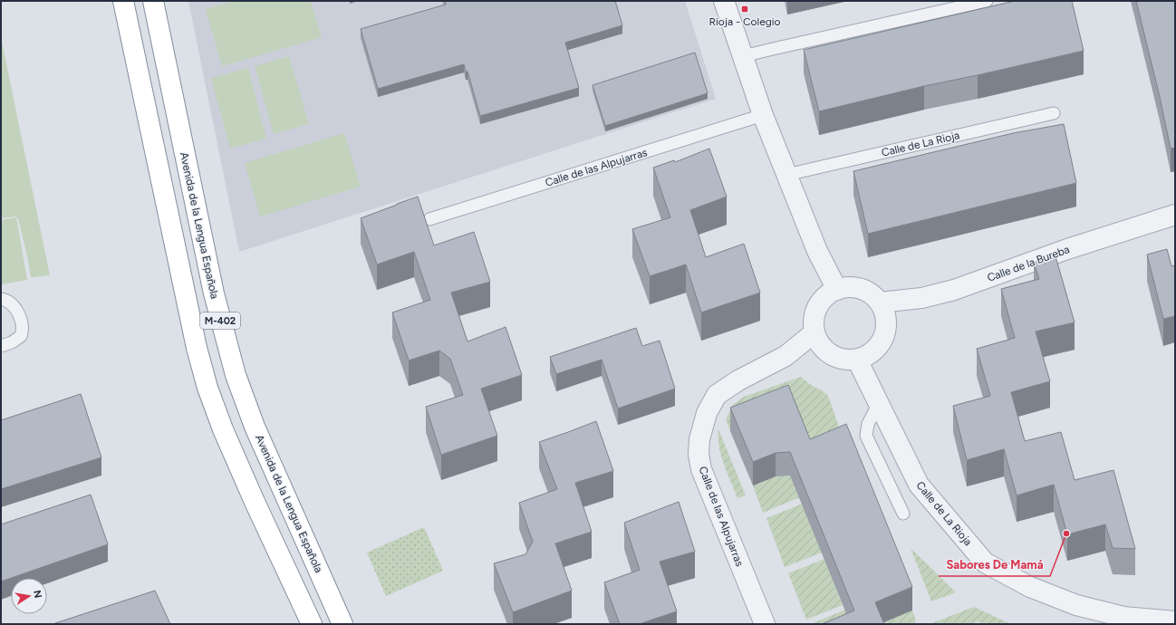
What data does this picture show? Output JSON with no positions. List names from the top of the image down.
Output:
{
  "streets": {
    "highway": ["Avenida de la Lengua Española", "M-402"],
    "street": ["Calle de La Rioja", "Calle de las Alpujarras", "Calle de la Bureba"]
  },
  "crossings": [
    ["Calle de La Rioja", "Calle de las Alpujarras"],
    ["Calle de La Rioja", "Calle de la Bureba"],
    ["Calle de las Alpujarras", "Calle de la Bureba"]
  ],
  "places": {
    "transit": ["Rioja - Colegio"],
    "other": ["Sabores De Mamá"]
  },
  "north": "right"
}
